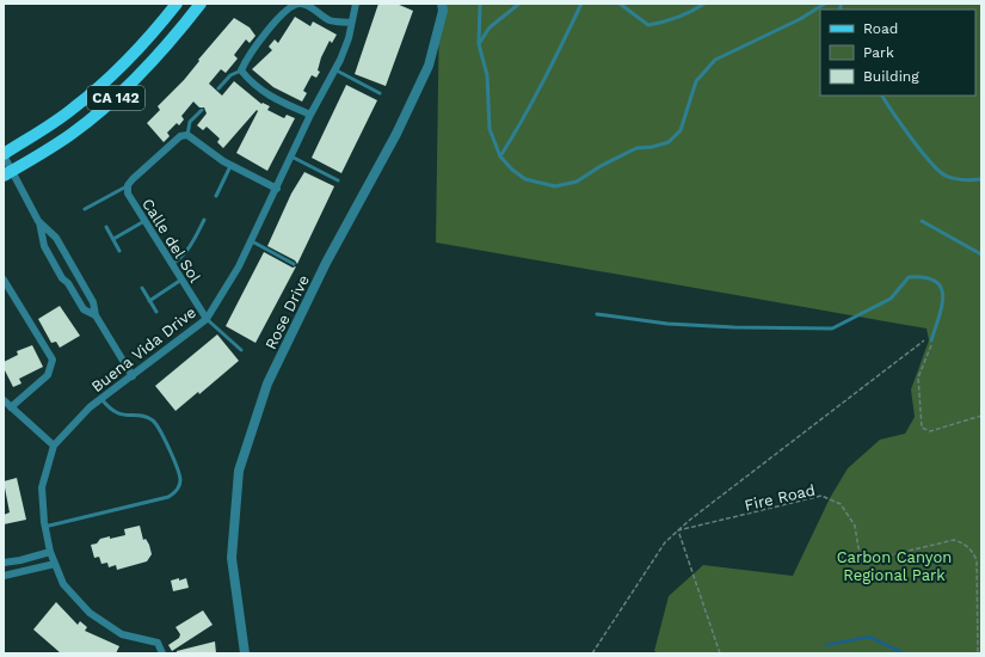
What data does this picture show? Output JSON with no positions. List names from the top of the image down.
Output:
{
  "streets": {
    "main road": ["CA 142"],
    "street": ["Calle del Sol", "Rose Drive", "Buena Vida Drive"],
    "path": ["Fire Road"]
  },
  "crossings": [
    ["Calle del Sol", "Buena Vida Drive"]
  ],
  "parks": ["Carbon Canyon Regional Park"],
  "legend": ["Road", "Park", "Building"]
}
